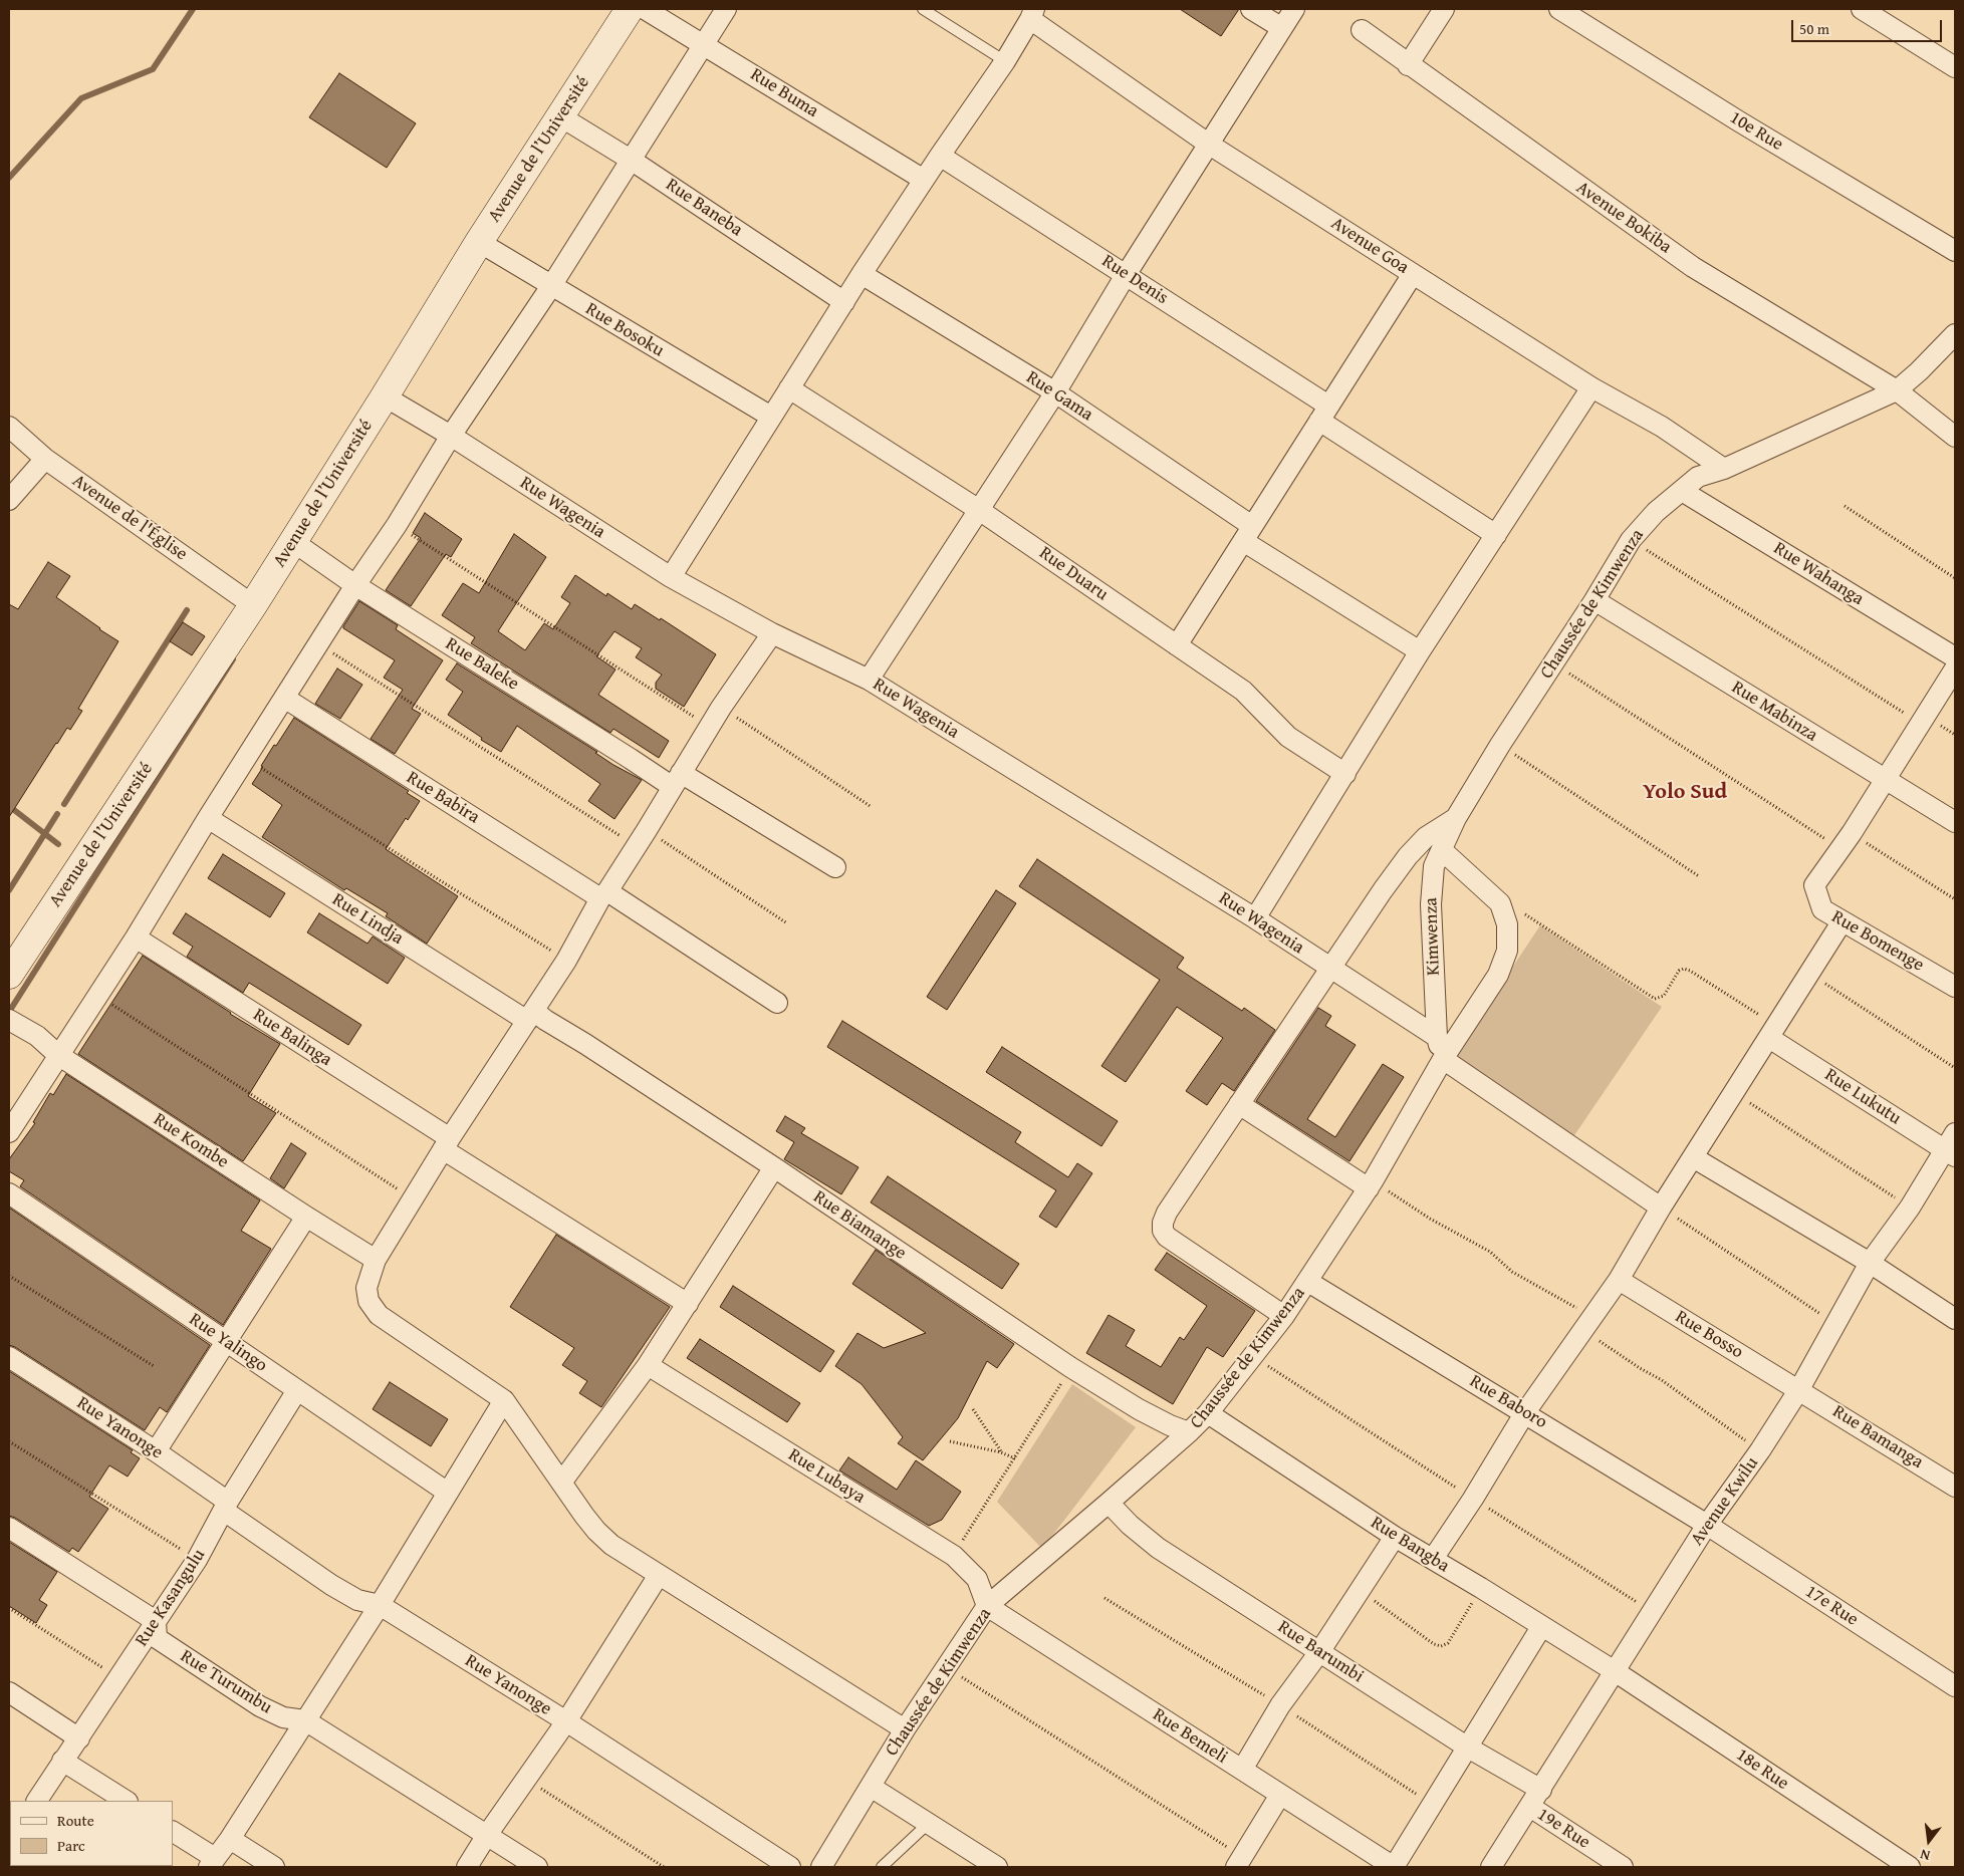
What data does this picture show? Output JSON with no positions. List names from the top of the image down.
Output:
{
  "streets": {
    "main road": ["Avenue de l’Université"],
    "street": [
      "Rue Buma",
      "10e Rue",
      "Rue Baneba",
      "Avenue Bokiba",
      "Avenue Goa",
      "Rue Denis",
      "Rue Bosoku",
      "Rue Gama",
      "Rue Wagenia",
      "Avenue de l'Église",
      "Rue Duaru",
      "Rue Wahanga",
      "Chaussée de Kimwenza",
      "Rue Baleke",
      "Rue Mabinza",
      "Rue Babira",
      "Rue Lindja",
      "Kimwenza",
      "Rue Bomenge",
      "Rue Balinga",
      "Rue Lukutu",
      "Rue Kombe",
      "Rue Biamange",
      "Rue Bosso",
      "Rue Yalingo",
      "Rue Baboro",
      "Rue Yanonge",
      "Rue Bamanga",
      "Rue Lubaya",
      "Avenue Kwilu",
      "Rue Bangba",
      "Rue Kasangulu",
      "17e Rue",
      "Rue Barumbi",
      "Rue Turumbu",
      "Rue Bemeli",
      "18e Rue",
      "19e Rue"
    ]
  },
  "crossings": [
    ["Avenue de l’Université", "Rue Baneba"],
    ["Avenue de l’Université", "Rue Bosoku"],
    ["Avenue de l’Université", "Rue Wagenia"],
    ["Avenue de l’Université", "Avenue de l'Église"],
    ["Avenue de l’Université", "Rue Baleke"],
    ["Avenue Bokiba", "Chaussée de Kimwenza"],
    ["Avenue Goa", "Chaussée de Kimwenza"],
    ["Rue Wagenia", "Kimwenza"],
    ["Rue Wahanga", "Chaussée de Kimwenza"],
    ["Chaussée de Kimwenza", "Rue Mabinza"],
    ["Chaussée de Kimwenza", "Kimwenza"],
    ["Chaussée de Kimwenza", "Rue Biamange"],
    ["Chaussée de Kimwenza", "Rue Baboro"],
    ["Chaussée de Kimwenza", "Rue Lubaya"],
    ["Chaussée de Kimwenza", "Rue Bangba"],
    ["Chaussée de Kimwenza", "Rue Barumbi"],
    ["Chaussée de Kimwenza", "Rue Bemeli"],
    ["Rue Lindja", "Rue Biamange"],
    ["Rue Lukutu", "Avenue Kwilu"],
    ["Rue Bosso", "Rue Bamanga"],
    ["Rue Bosso", "Avenue Kwilu"],
    ["Rue Yalingo", "Rue Kasangulu"],
    ["Rue Baboro", "Avenue Kwilu"],
    ["Rue Baboro", "17e Rue"],
    ["Rue Yanonge", "Rue Kasangulu"],
    ["Rue Bamanga", "Avenue Kwilu"],
    ["Rue Lubaya", "Rue Bemeli"],
    ["Avenue Kwilu", "Rue Bangba"],
    ["Avenue Kwilu", "17e Rue"],
    ["Avenue Kwilu", "Rue Barumbi"],
    ["Avenue Kwilu", "18e Rue"],
    ["Avenue Kwilu", "19e Rue"],
    ["Rue Bangba", "18e Rue"],
    ["Rue Kasangulu", "Rue Turumbu"]
  ],
  "districts": ["Yolo Sud"],
  "legend": ["Route", "Parc"],
  "scale_bar": "50 m",
  "north": "bottom"
}
